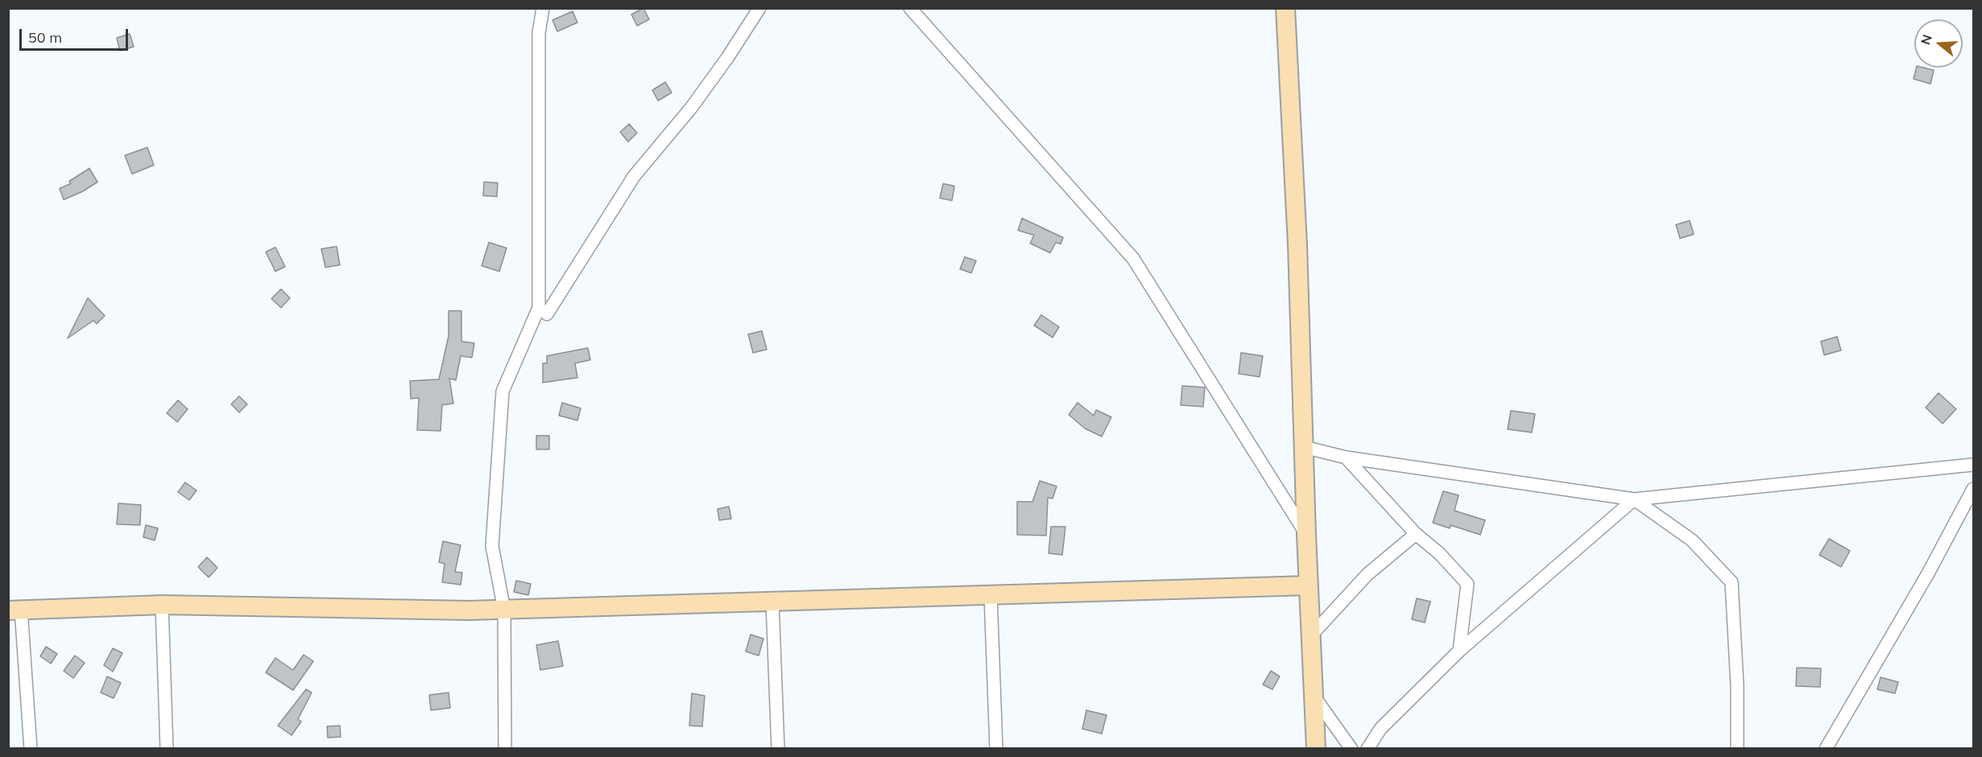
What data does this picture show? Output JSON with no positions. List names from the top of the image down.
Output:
{
  "scale_bar": "50 m",
  "north": "left"
}
